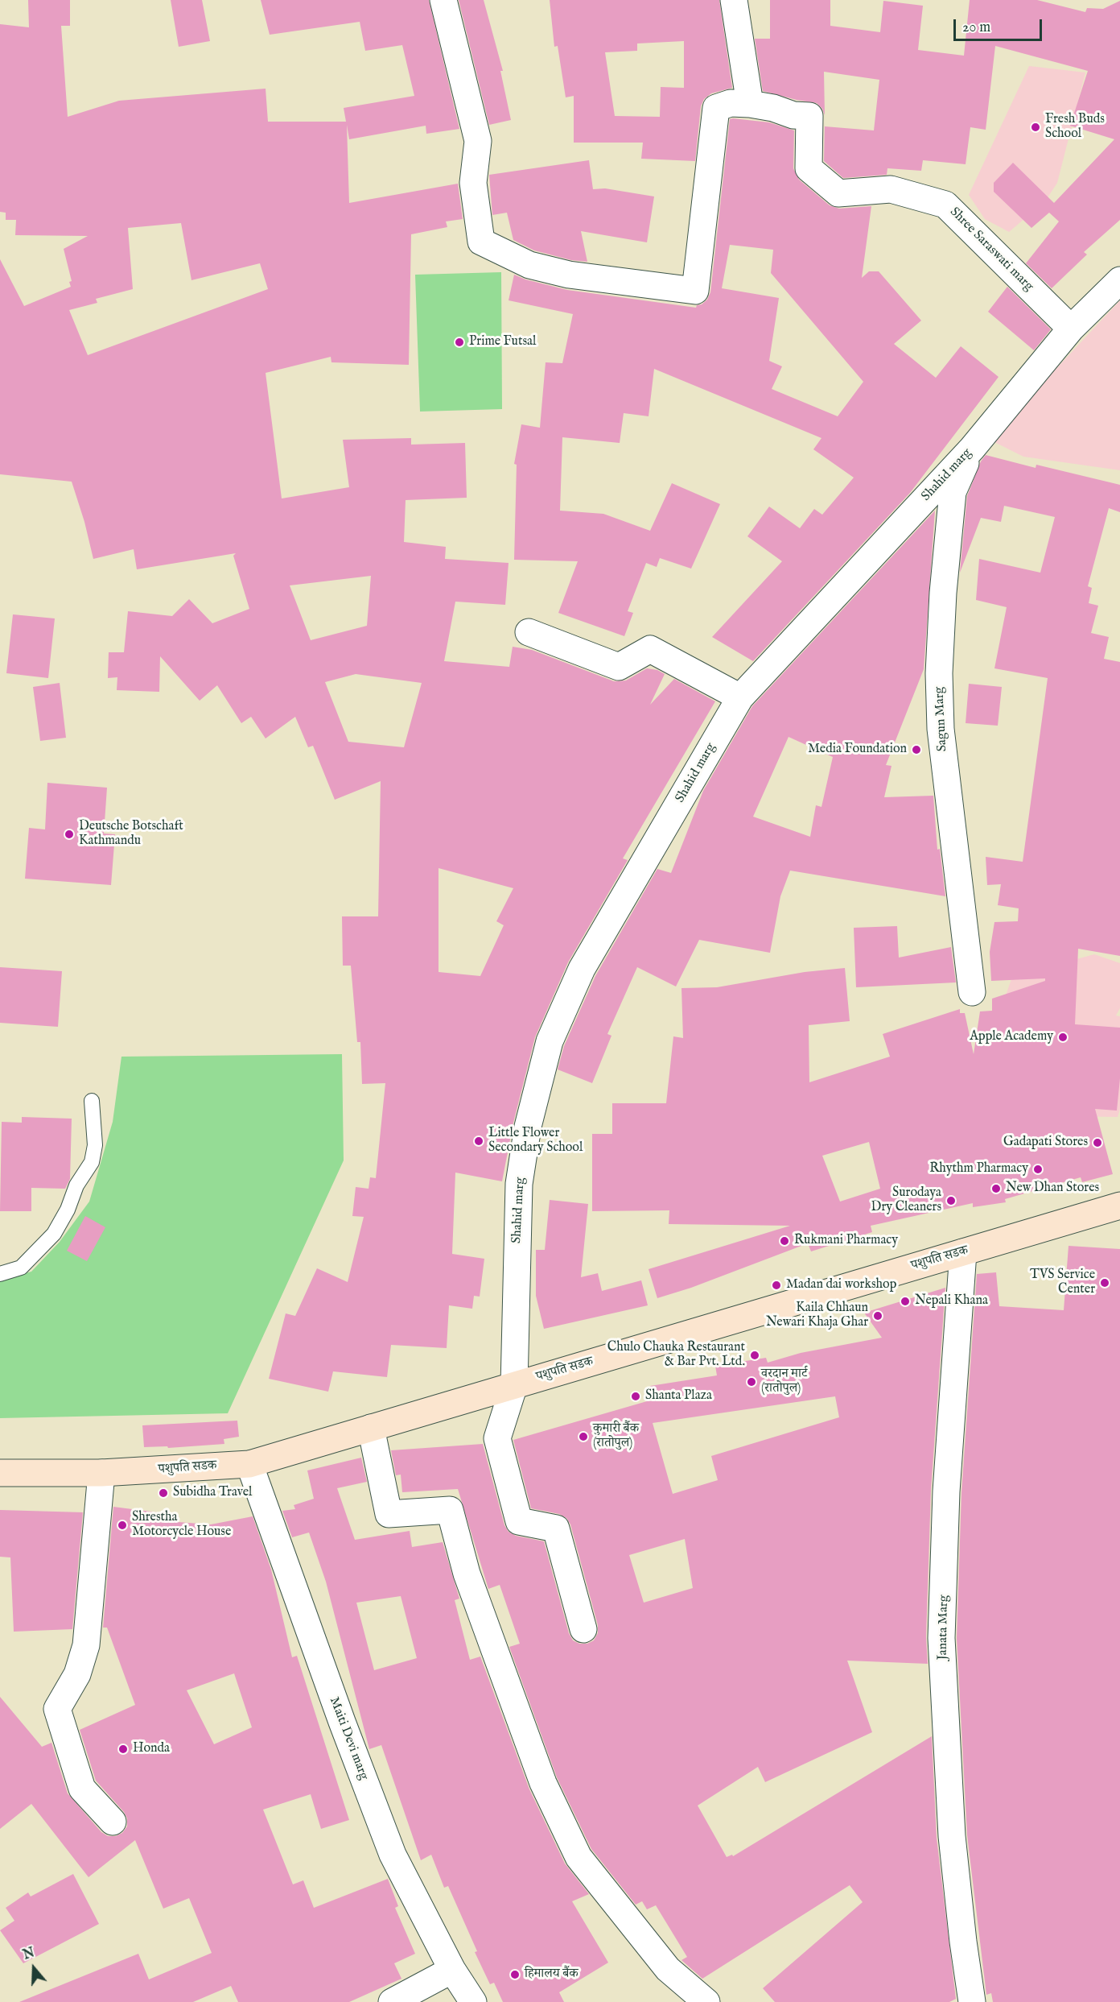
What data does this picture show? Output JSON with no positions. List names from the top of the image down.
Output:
{
  "streets": {
    "main road": ["पशुपति सडक"],
    "street": [
      "Shree Saraswati marg",
      "Shahid marg",
      "Sagun Marg",
      "Janata Marg",
      "Maiti Devi marg"
    ]
  },
  "crossings": [
    ["Shree Saraswati marg", "Shahid marg"],
    ["Shahid marg", "Sagun Marg"],
    ["Shahid marg", "पशुपति सडक"],
    ["पशुपति सडक", "Janata Marg"],
    ["पशुपति सडक", "Maiti Devi marg"]
  ],
  "places": [
    "Fresh Buds School",
    "Prime Futsal",
    "Media Foundation",
    "Deutsche Botschaft Kathmandu",
    "Apple Academy",
    "Little Flower Secondary School",
    "Gadapati Stores",
    "Rhythm Pharmacy",
    "New Dhan Stores",
    "Surodaya Dry Cleaners",
    "Rukmani Pharmacy",
    "TVS Service Center",
    "Madan dai workshop",
    "Nepali Khana",
    "Kaila Chhaun Newari Khaja Ghar",
    "Chulo Chauka Restaurant & Bar Pvt. Ltd.",
    "वरदान मार्ट (रातोपुल)",
    "Shanta Plaza",
    "कुमारी बैंक (रातोपुल)",
    "Subidha Travel",
    "Shrestha Motorcycle House",
    "Honda",
    "हिमालय बैंक"
  ],
  "scale_bar": "20 m",
  "north": "top"
}
